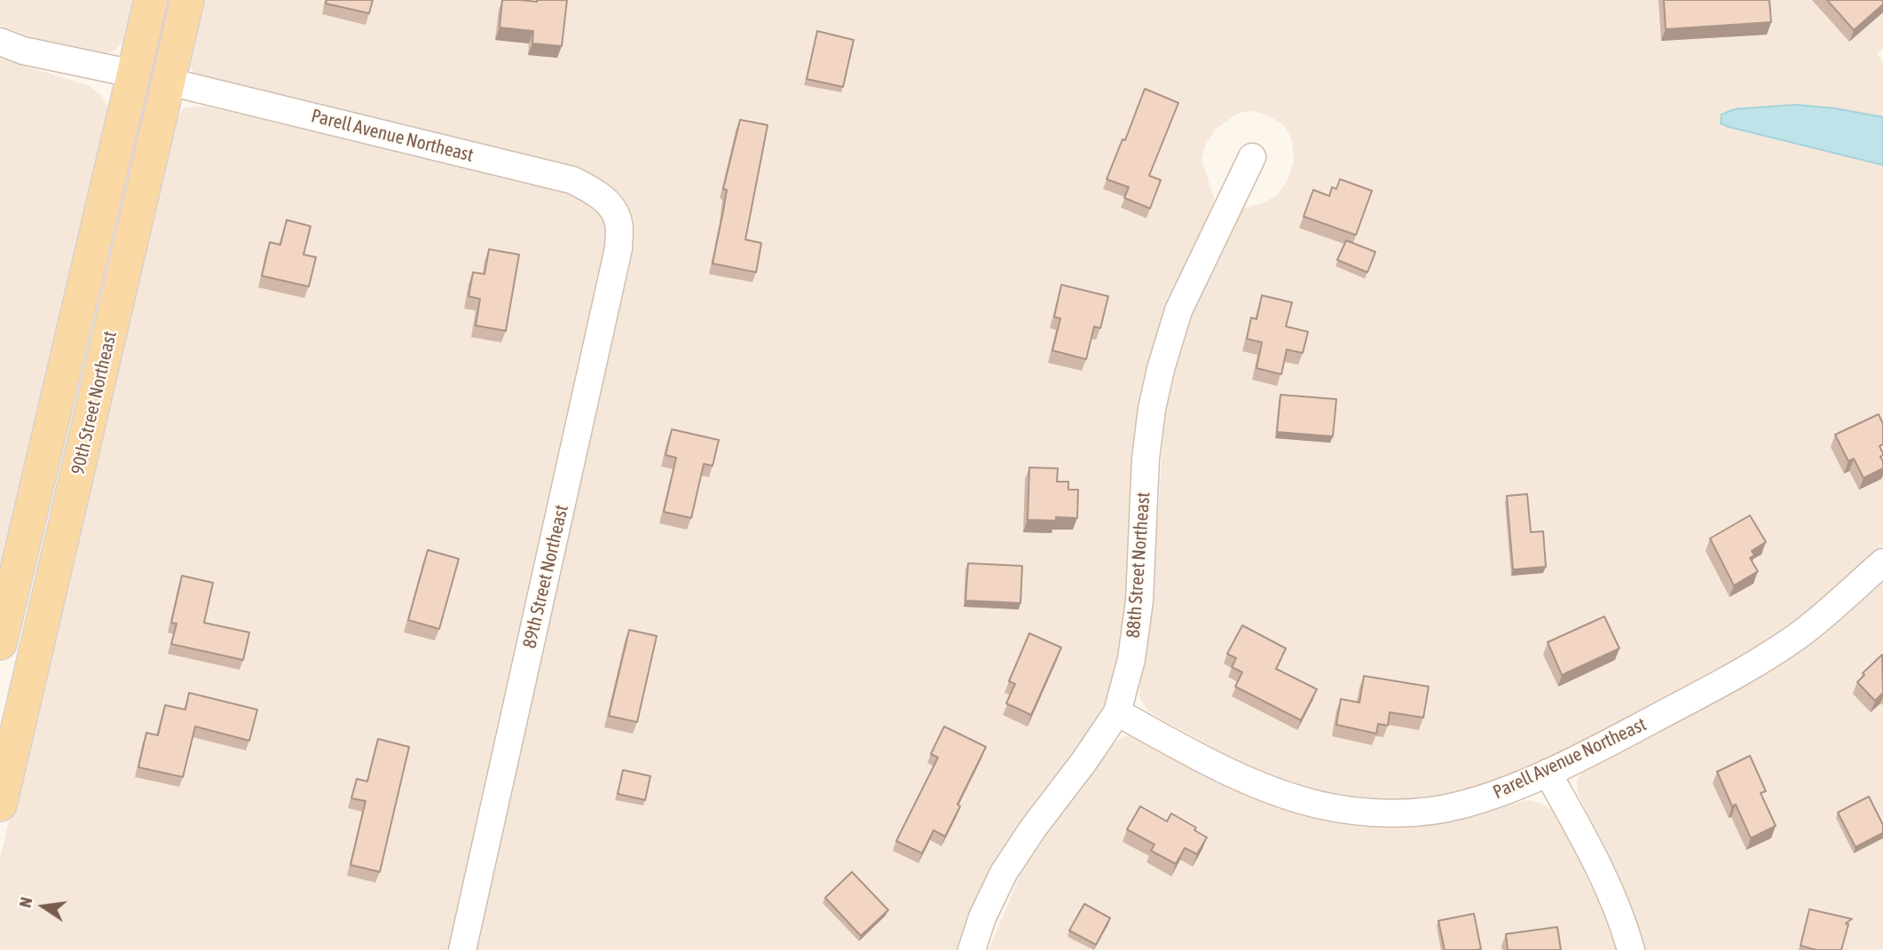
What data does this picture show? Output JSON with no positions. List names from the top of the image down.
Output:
{
  "streets": {
    "main road": ["90th Street Northeast"],
    "street": ["Parell Avenue Northeast", "88th Street Northeast", "89th Street Northeast"]
  },
  "crossings": [
    ["Parell Avenue Northeast", "90th Street Northeast"],
    ["Parell Avenue Northeast", "88th Street Northeast"],
    ["Parell Avenue Northeast", "89th Street Northeast"]
  ],
  "north": "left"
}
